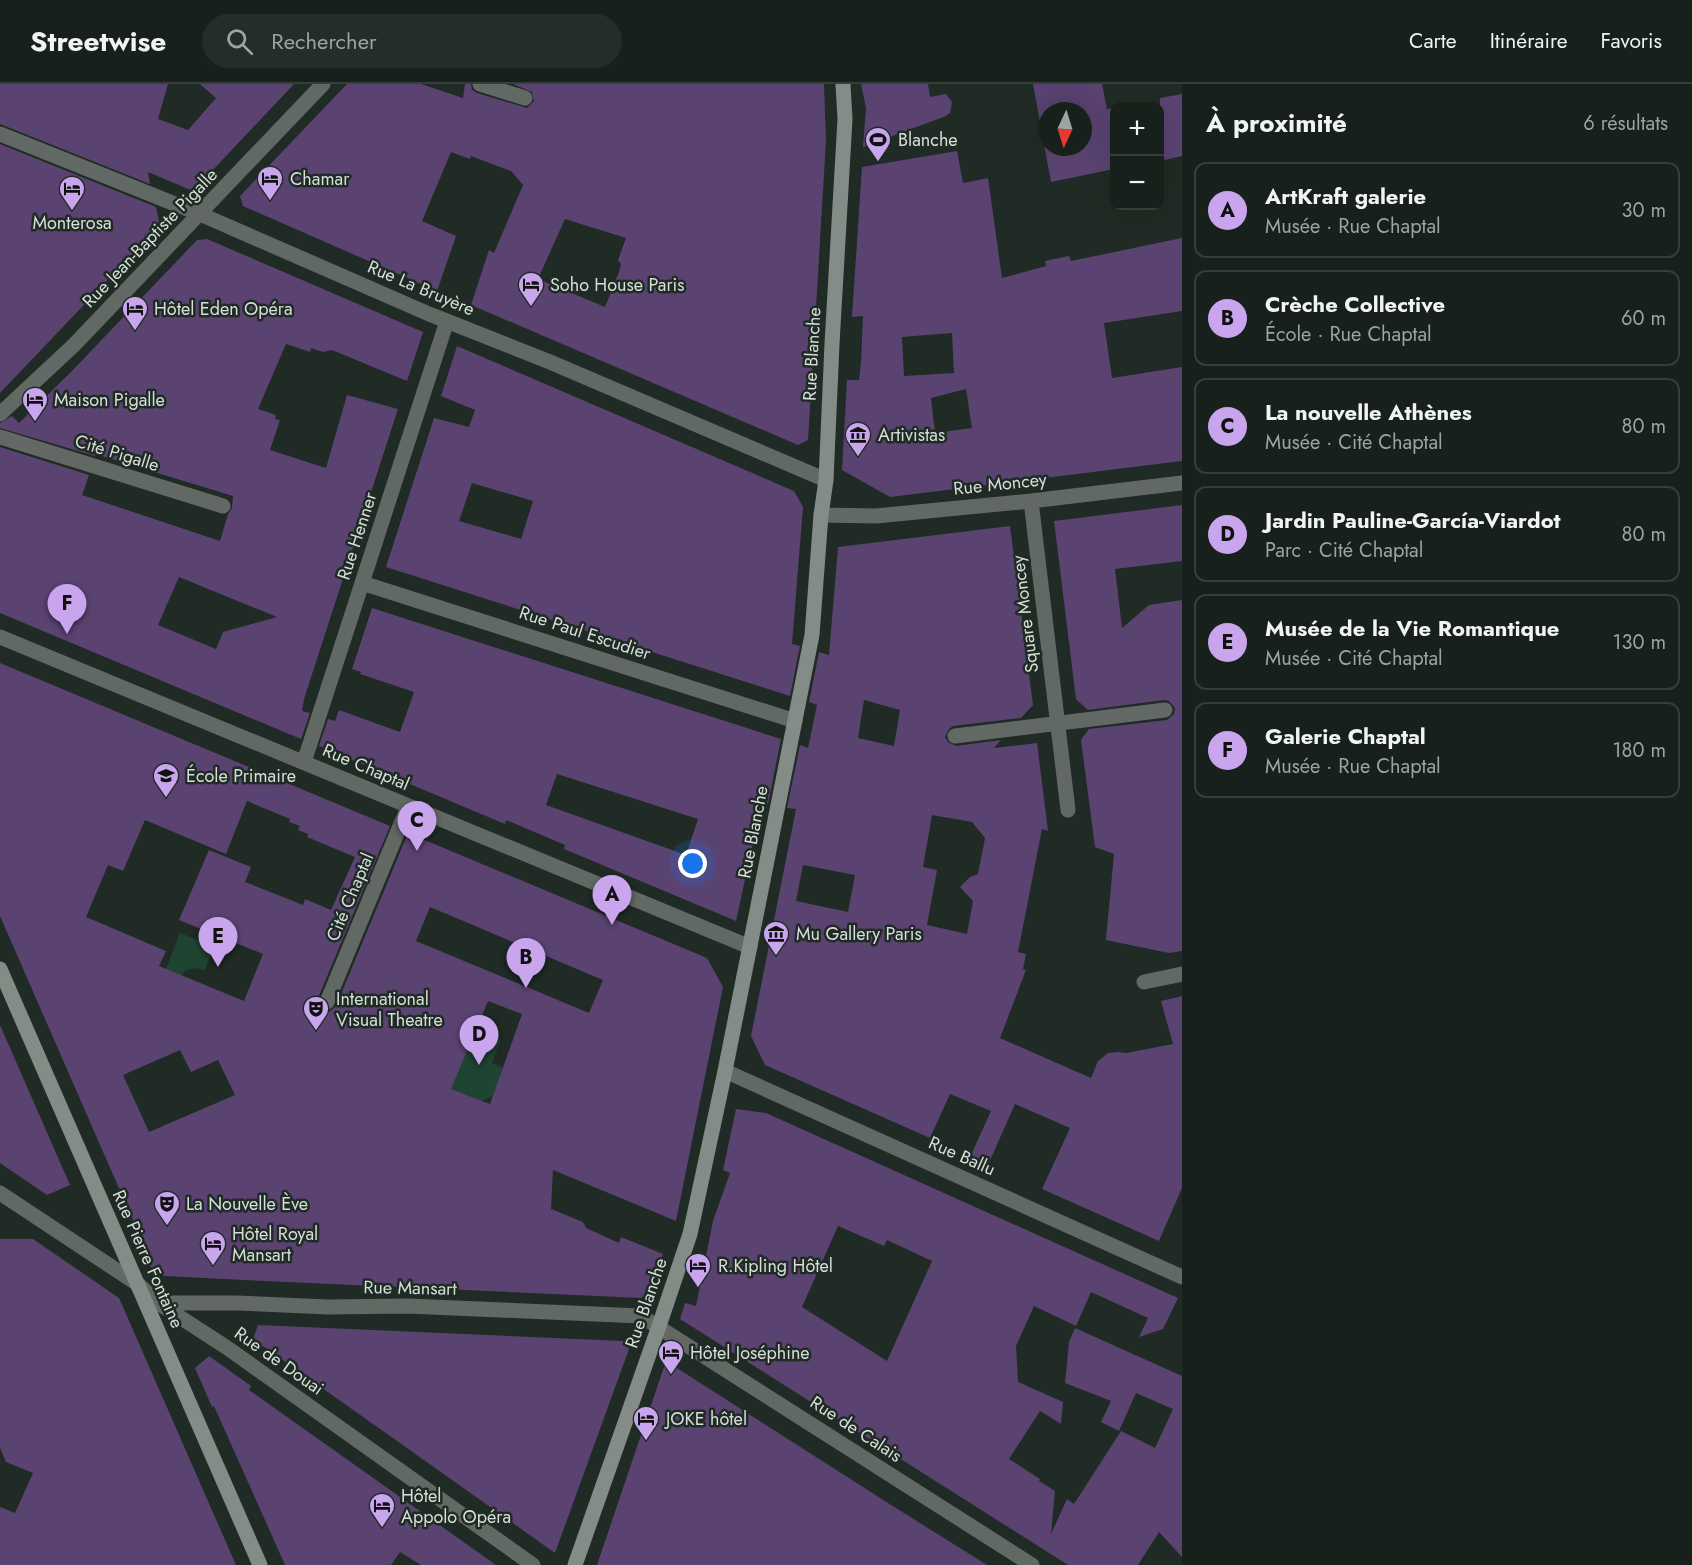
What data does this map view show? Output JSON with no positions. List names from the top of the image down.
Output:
{
  "streets": {
    "street": [
      "Rue Jean-Baptiste Pigalle",
      "Rue La Bruyère",
      "Rue Blanche",
      "Cité Pigalle",
      "Rue Moncey",
      "Rue Henner",
      "Square Moncey",
      "Rue Paul Escudier",
      "Rue Chaptal",
      "Cité Chaptal",
      "Rue Ballu",
      "Rue Pierre Fontaine",
      "Rue Mansart",
      "Rue de Douai",
      "Rue de Calais"
    ]
  },
  "crossings": [
    ["Rue Jean-Baptiste Pigalle", "Rue La Bruyère"],
    ["Rue La Bruyère", "Rue Blanche"],
    ["Rue La Bruyère", "Rue Henner"],
    ["Rue Blanche", "Rue Moncey"],
    ["Rue Blanche", "Rue Paul Escudier"],
    ["Rue Blanche", "Rue Chaptal"],
    ["Rue Blanche", "Rue Ballu"],
    ["Rue Blanche", "Rue Mansart"],
    ["Rue Blanche", "Rue de Calais"],
    ["Rue Moncey", "Square Moncey"],
    ["Rue Henner", "Rue Paul Escudier"],
    ["Rue Henner", "Rue Chaptal"],
    ["Rue Chaptal", "Cité Chaptal"],
    ["Rue Pierre Fontaine", "Rue de Douai"],
    ["Rue Mansart", "Rue de Douai"],
    ["Rue Mansart", "Rue de Calais"]
  ],
  "places": {
    "sports": ["Blanche"],
    "hotel": [
      "Chamar",
      "Monterosa",
      "Soho House Paris",
      "Hôtel Eden Opéra",
      "Maison Pigalle",
      "Hôtel Royal Mansart",
      "R.Kipling Hôtel",
      "Hôtel Joséphine",
      "JOKE hôtel",
      "Hôtel Appolo Opéra"
    ],
    "museum": ["Artivistas", "Mu Gallery Paris"],
    "school or university": ["École Primaire"],
    "theatre": ["International Visual Theatre", "La Nouvelle Ève"]
  },
  "north": "bottom",
  "page": {
    "header": "Streetwise",
    "search": "Rechercher",
    "nav": ["Carte", "Itinéraire", "Favoris"],
    "heading": ["À proximité", "6 résultats"],
    "map_buttons": ["+", "−"],
    "list": [
      {
        "mark": "A",
        "name": "ArtKraft galerie",
        "note": "Musée · Rue Chaptal",
        "value": "30 m"
      },
      {
        "mark": "B",
        "name": "Crèche Collective",
        "note": "École · Rue Chaptal",
        "value": "60 m"
      },
      {
        "mark": "C",
        "name": "La nouvelle Athènes",
        "note": "Musée · Cité Chaptal",
        "value": "80 m"
      },
      {
        "mark": "D",
        "name": "Jardin Pauline-García-Viardot",
        "note": "Parc · Cité Chaptal",
        "value": "80 m"
      },
      {
        "mark": "E",
        "name": "Musée de la Vie Romantique",
        "note": "Musée · Cité Chaptal",
        "value": "130 m"
      },
      {
        "mark": "F",
        "name": "Galerie Chaptal",
        "note": "Musée · Rue Chaptal",
        "value": "180 m"
      }
    ],
    "pins": [
      "F",
      "C",
      "A",
      "E",
      "B",
      "D"
    ]
  }
}
